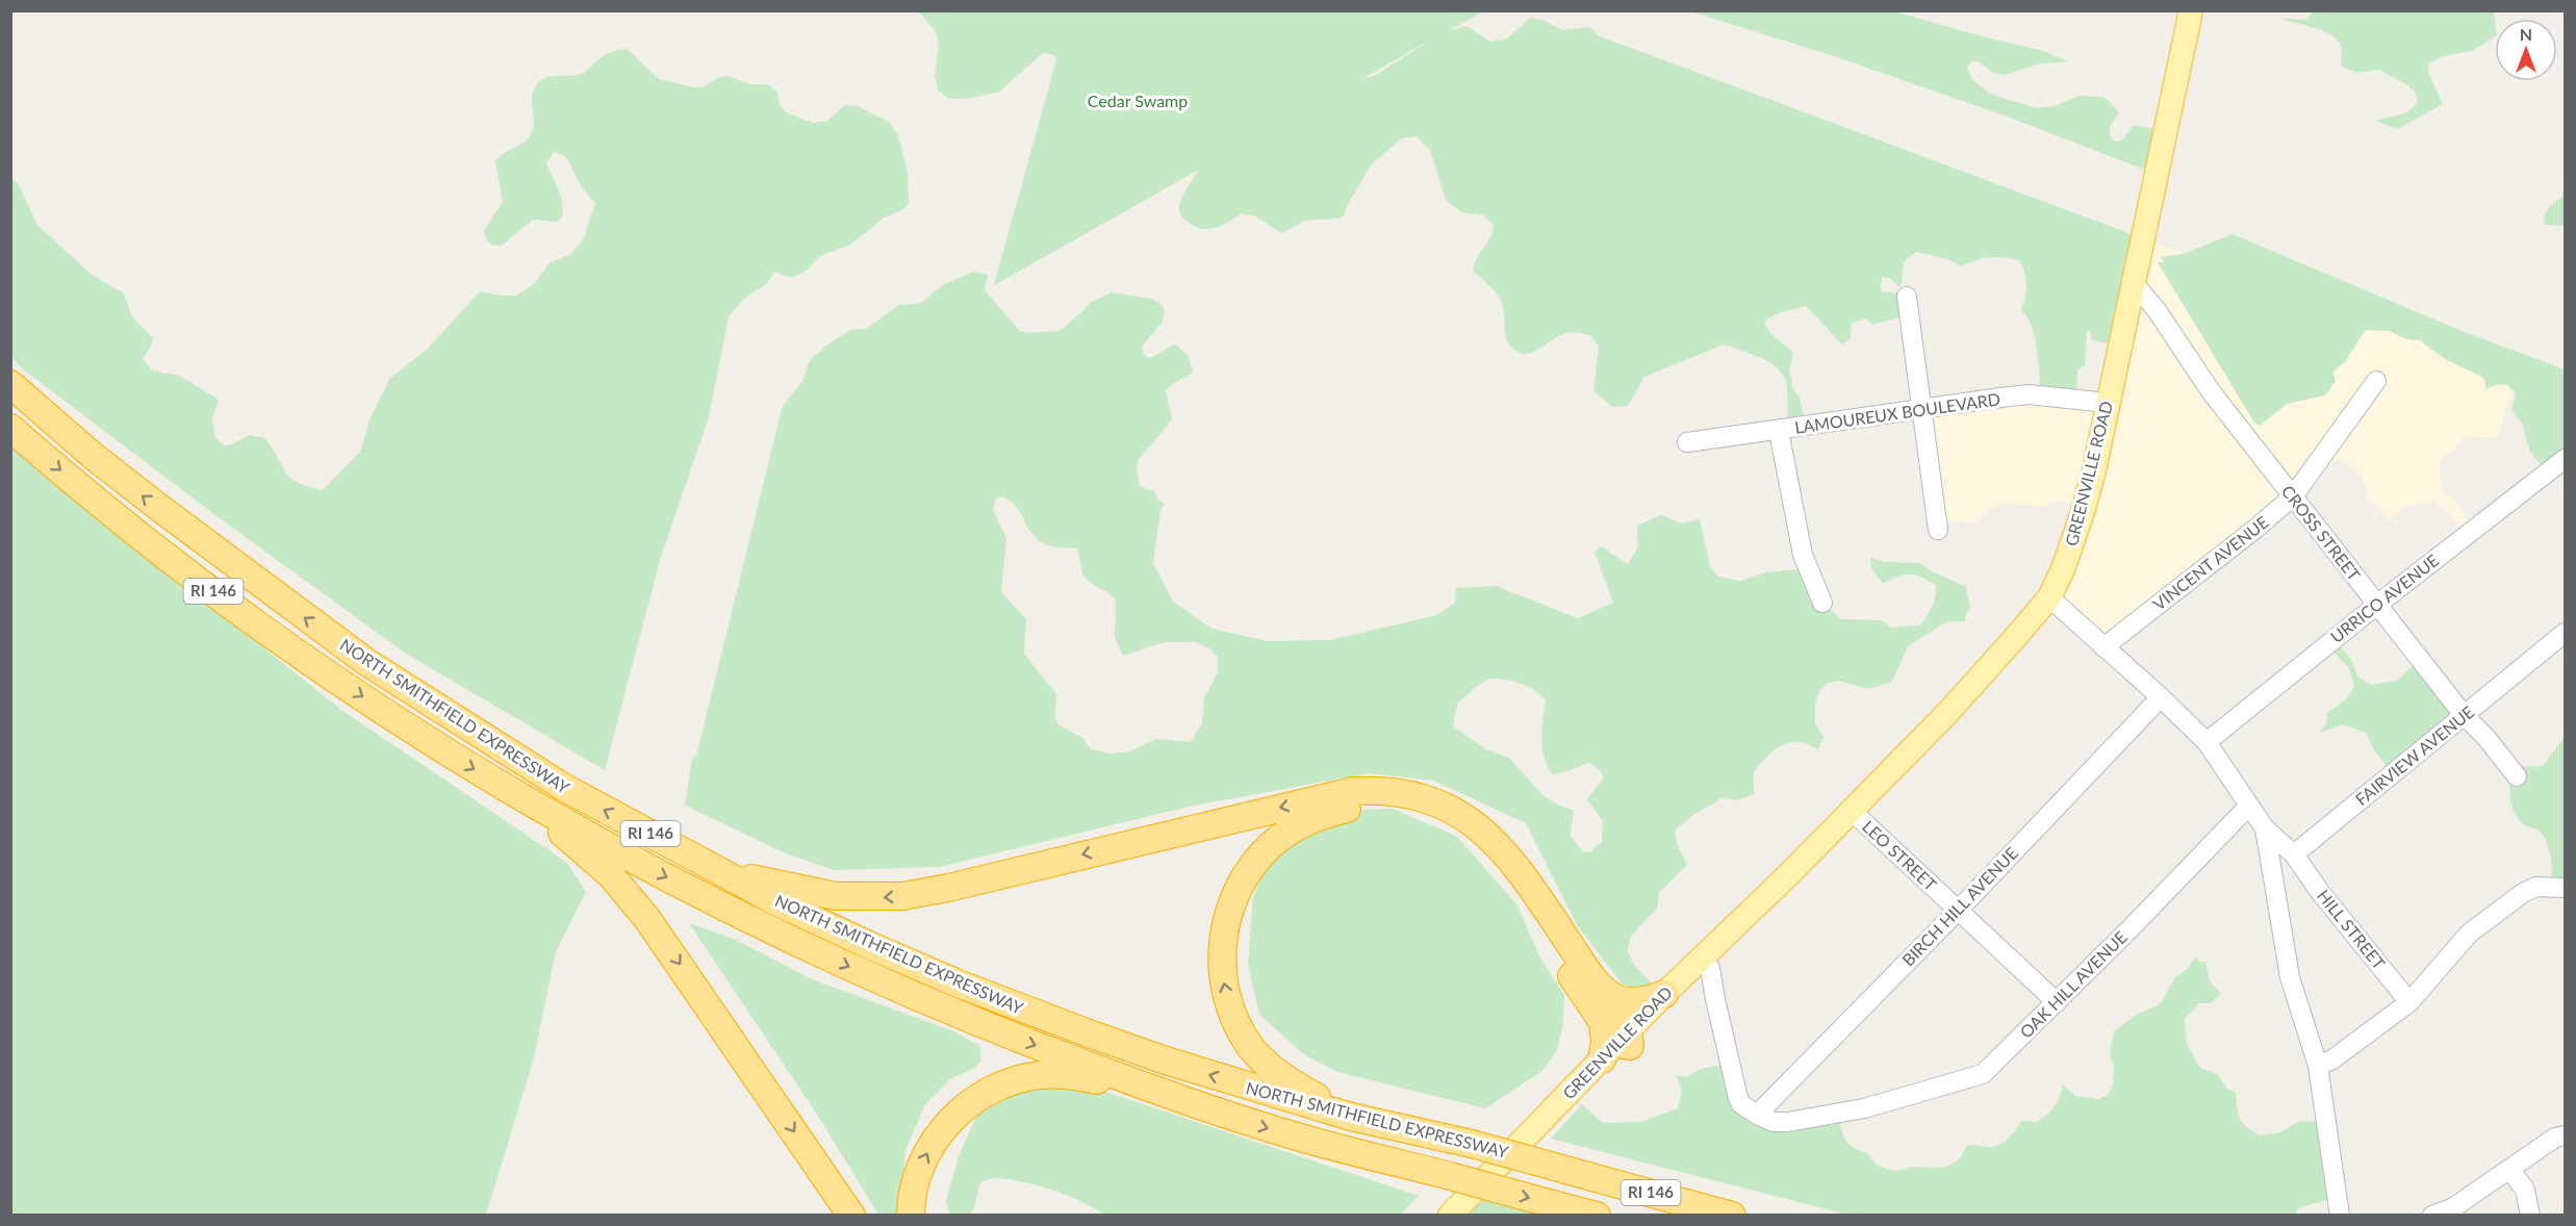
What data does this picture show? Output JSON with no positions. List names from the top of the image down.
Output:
{
  "streets": {
    "highway": ["RI 146", "NORTH SMITHFIELD EXPRESSWAY"],
    "main road": ["GREENVILLE ROAD"],
    "street": [
      "LAMOUREUX BOULEVARD",
      "CROSS STREET",
      "VINCENT AVENUE",
      "URRICO AVENUE",
      "FAIRVIEW AVENUE",
      "LEO STREET",
      "BIRCH HILL AVENUE",
      "HILL STREET",
      "OAK HILL AVENUE"
    ]
  },
  "crossings": [
    ["LAMOUREUX BOULEVARD", "GREENVILLE ROAD"],
    ["GREENVILLE ROAD", "CROSS STREET"],
    ["GREENVILLE ROAD", "LEO STREET"],
    ["CROSS STREET", "VINCENT AVENUE"],
    ["CROSS STREET", "URRICO AVENUE"],
    ["CROSS STREET", "FAIRVIEW AVENUE"],
    ["FAIRVIEW AVENUE", "HILL STREET"],
    ["LEO STREET", "BIRCH HILL AVENUE"],
    ["LEO STREET", "OAK HILL AVENUE"],
    ["BIRCH HILL AVENUE", "OAK HILL AVENUE"]
  ],
  "parks": ["Cedar Swamp"],
  "north": "top"
}
